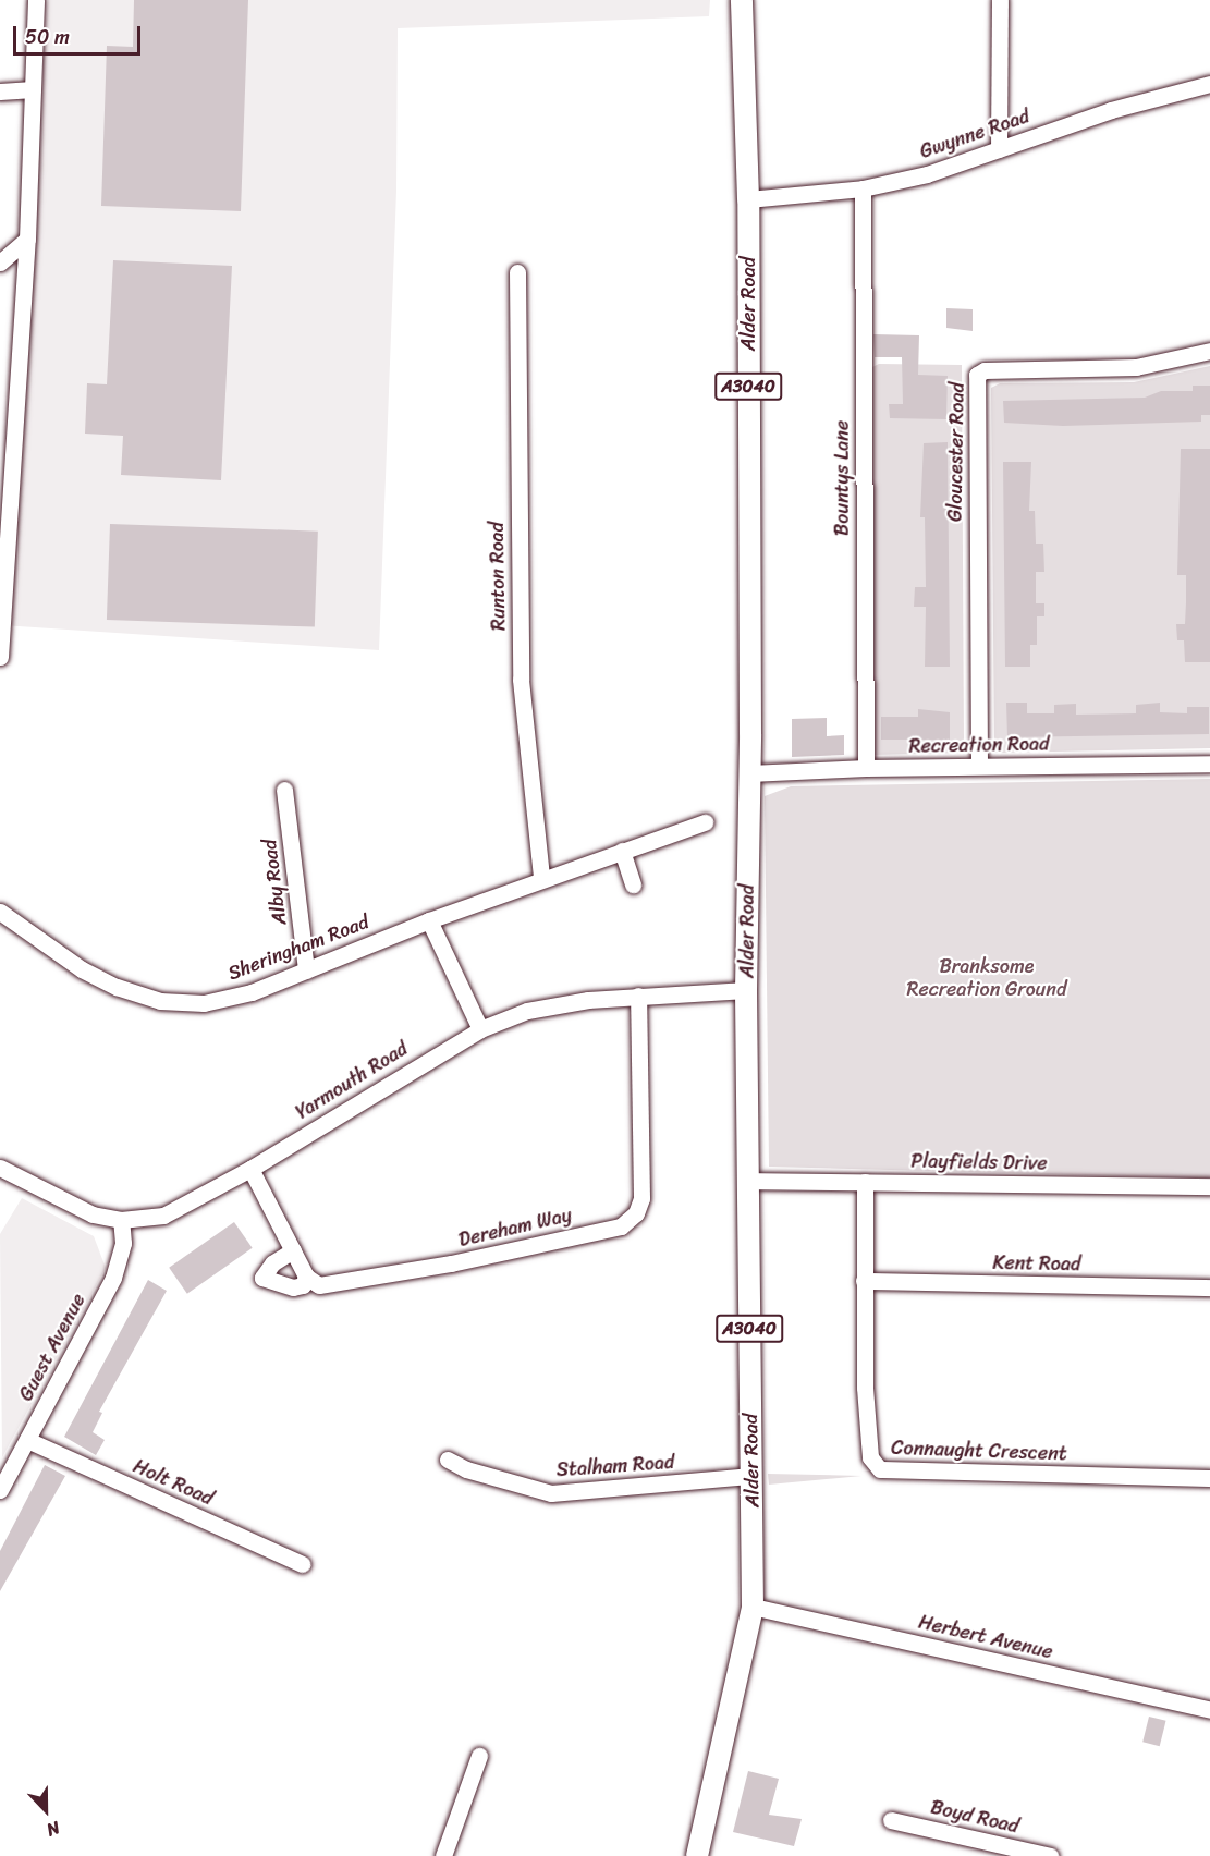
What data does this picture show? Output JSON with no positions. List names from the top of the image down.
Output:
{
  "streets": {
    "main road": ["Alder Road", "A3040"],
    "street": [
      "Gwynne Road",
      "Gloucester Road",
      "Bountys Lane",
      "Runton Road",
      "Recreation Road",
      "Alby Road",
      "Sheringham Road",
      "Yarmouth Road",
      "Playfields Drive",
      "Dereham Way",
      "Kent Road",
      "Guest Avenue",
      "Connaught Crescent",
      "Stalham Road",
      "Holt Road",
      "Herbert Avenue",
      "Boyd Road"
    ]
  },
  "crossings": [
    ["Gwynne Road", "Alder Road"],
    ["Gwynne Road", "Bountys Lane"],
    ["Alder Road", "Recreation Road"],
    ["Alder Road", "Yarmouth Road"],
    ["Alder Road", "Playfields Drive"],
    ["Alder Road", "Stalham Road"],
    ["Alder Road", "Herbert Avenue"],
    ["Gloucester Road", "Recreation Road"],
    ["Bountys Lane", "Recreation Road"],
    ["Runton Road", "Sheringham Road"],
    ["Alby Road", "Sheringham Road"],
    ["Yarmouth Road", "Dereham Way"],
    ["Yarmouth Road", "Guest Avenue"],
    ["Playfields Drive", "Connaught Crescent"],
    ["Kent Road", "Connaught Crescent"],
    ["Guest Avenue", "Holt Road"]
  ],
  "parks": ["Branksome Recreation Ground"],
  "scale_bar": "50 m",
  "north": "bottom"
}
